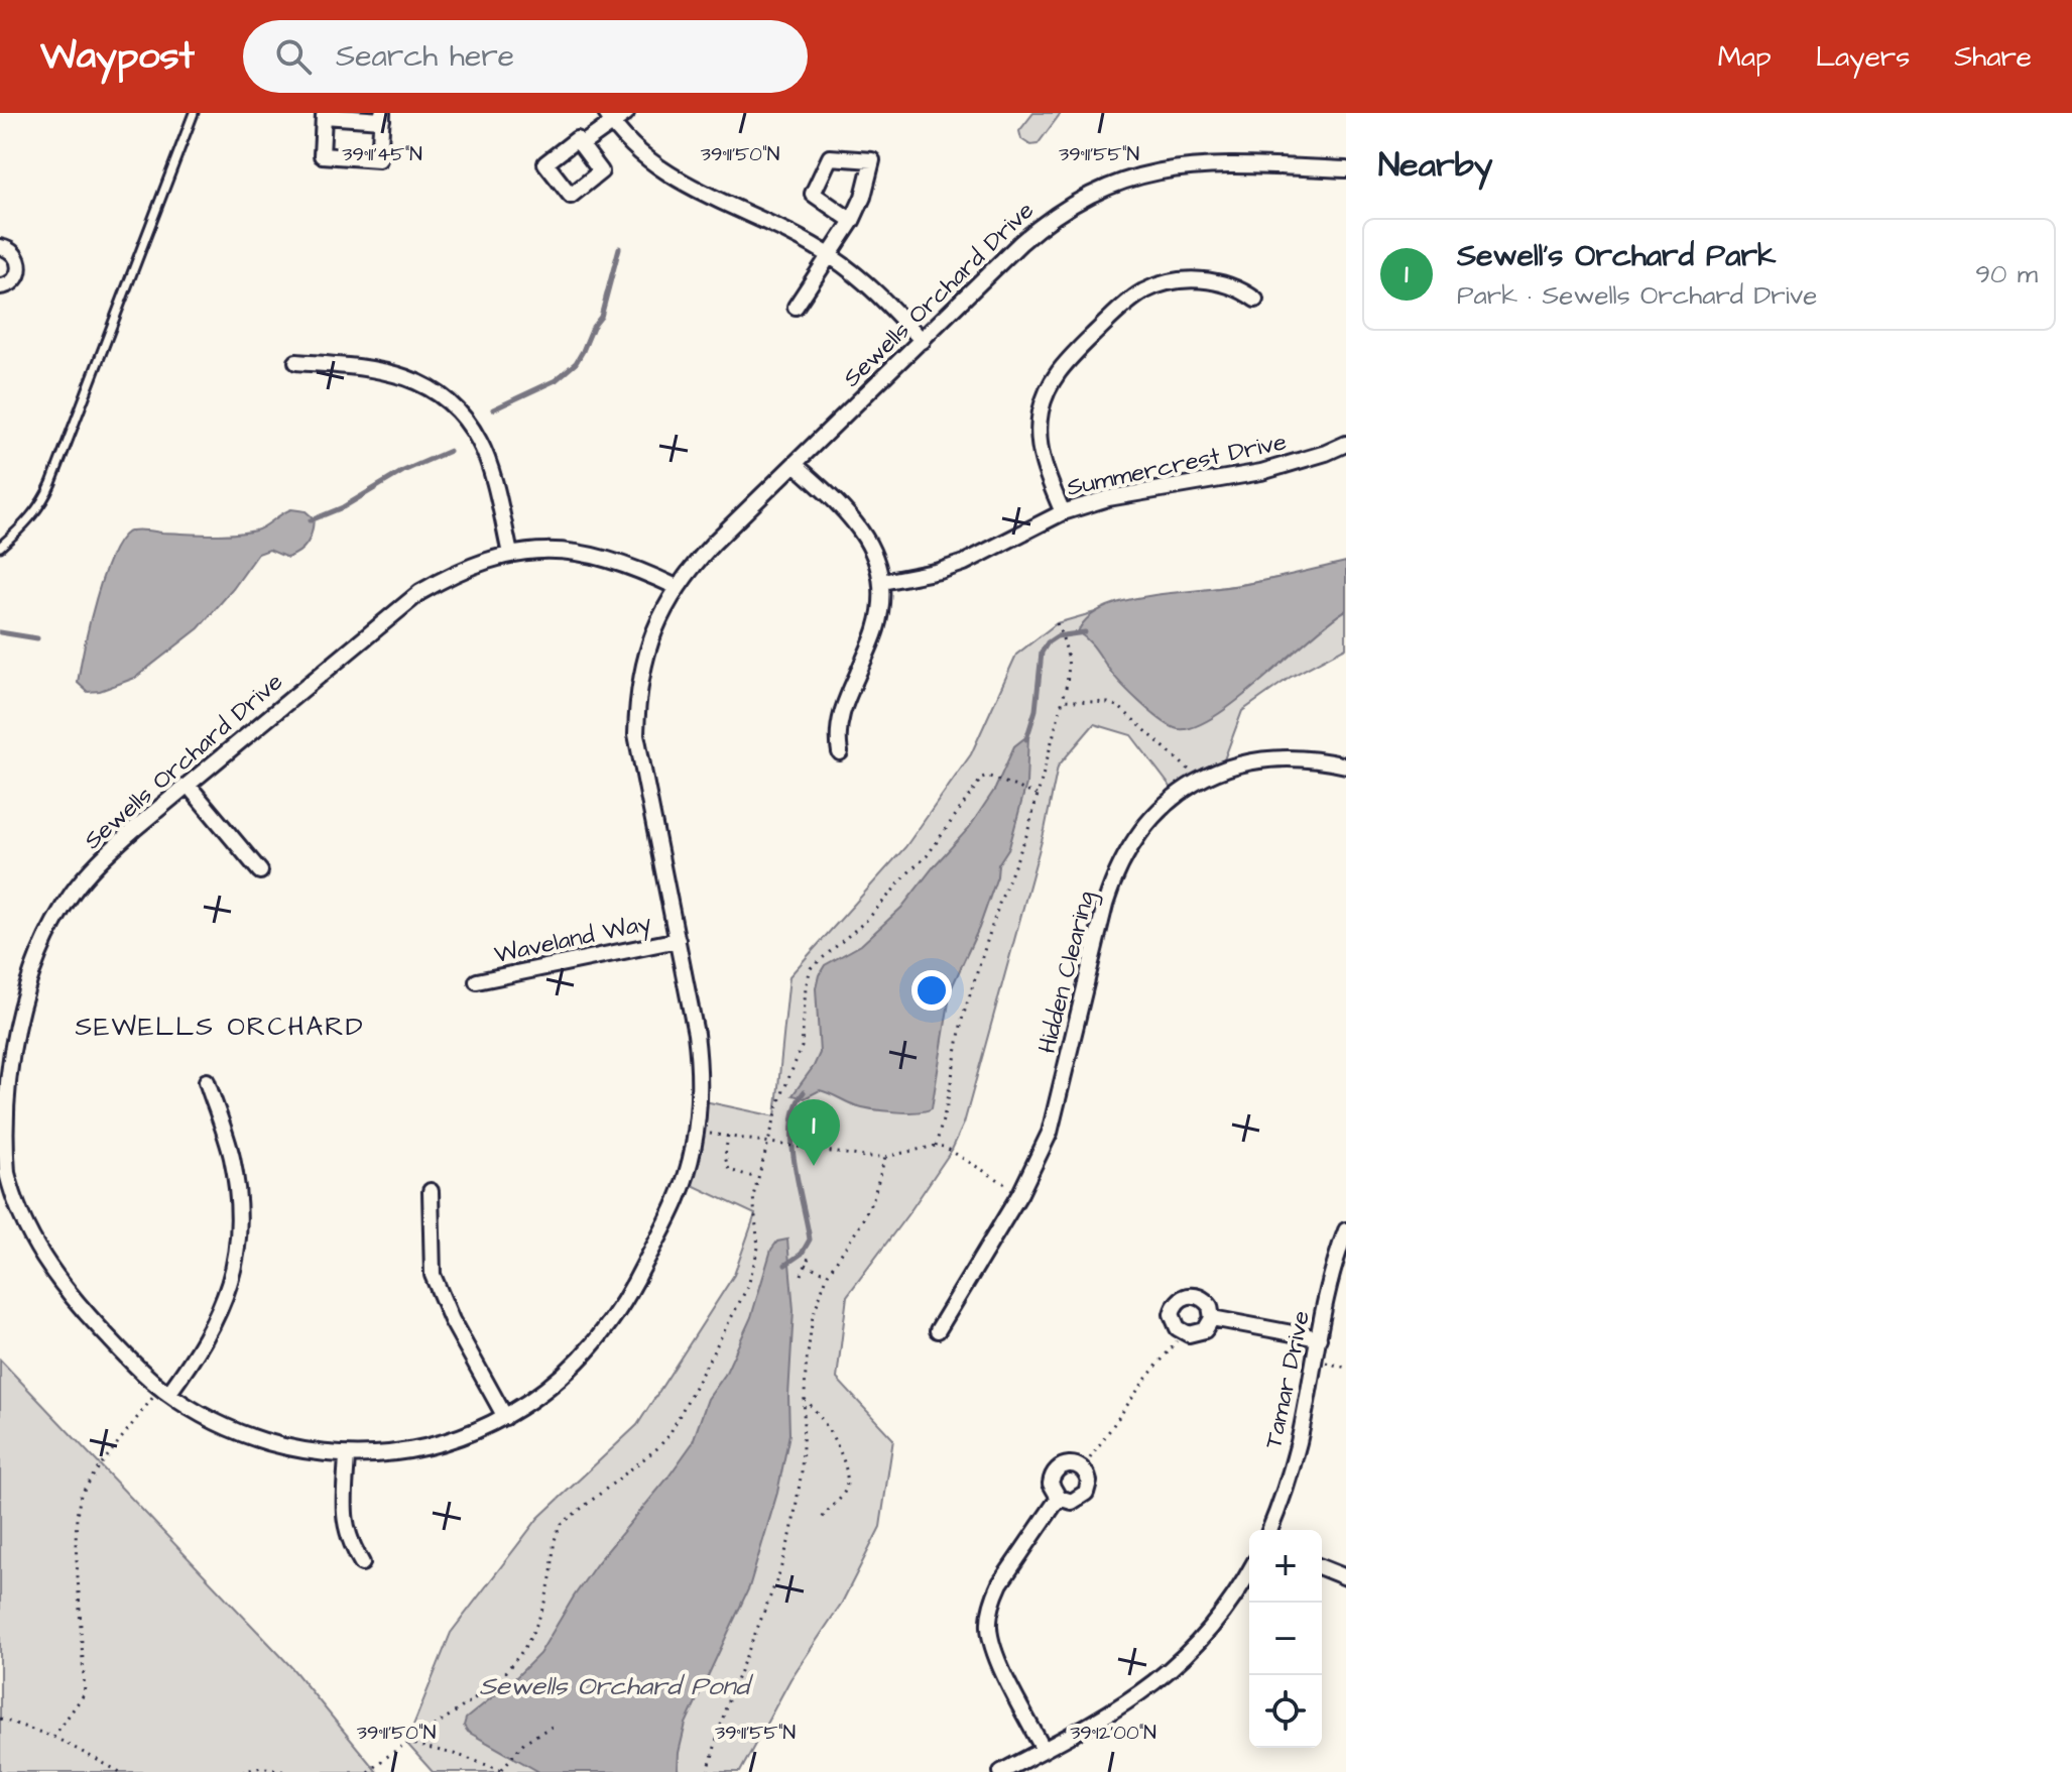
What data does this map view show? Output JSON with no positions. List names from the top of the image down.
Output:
{
  "streets": {
    "street": [
      "Sewells Orchard Drive",
      "Summercrest Drive",
      "Waveland Way",
      "Hidden Clearing",
      "Tamar Drive"
    ]
  },
  "crossings": [
    ["Sewells Orchard Drive", "Waveland Way"]
  ],
  "districts": ["SEWELLS ORCHARD"],
  "water": ["Sewells Orchard Pond"],
  "page": {
    "header": "Waypost",
    "search": "Search here",
    "nav": ["Map", "Layers", "Share"],
    "heading": "Nearby",
    "list": [
      {
        "mark": "1",
        "name": "Sewell's Orchard Park",
        "note": "Park · Sewells Orchard Drive",
        "value": "90 m"
      }
    ],
    "pins": "1",
    "map_buttons": ["+", "−"]
  },
  "coordinates": [
    "39°11'45\"N",
    "39°11'50\"N",
    "39°11'55\"N",
    "39°12'00\"N"
  ]
}
